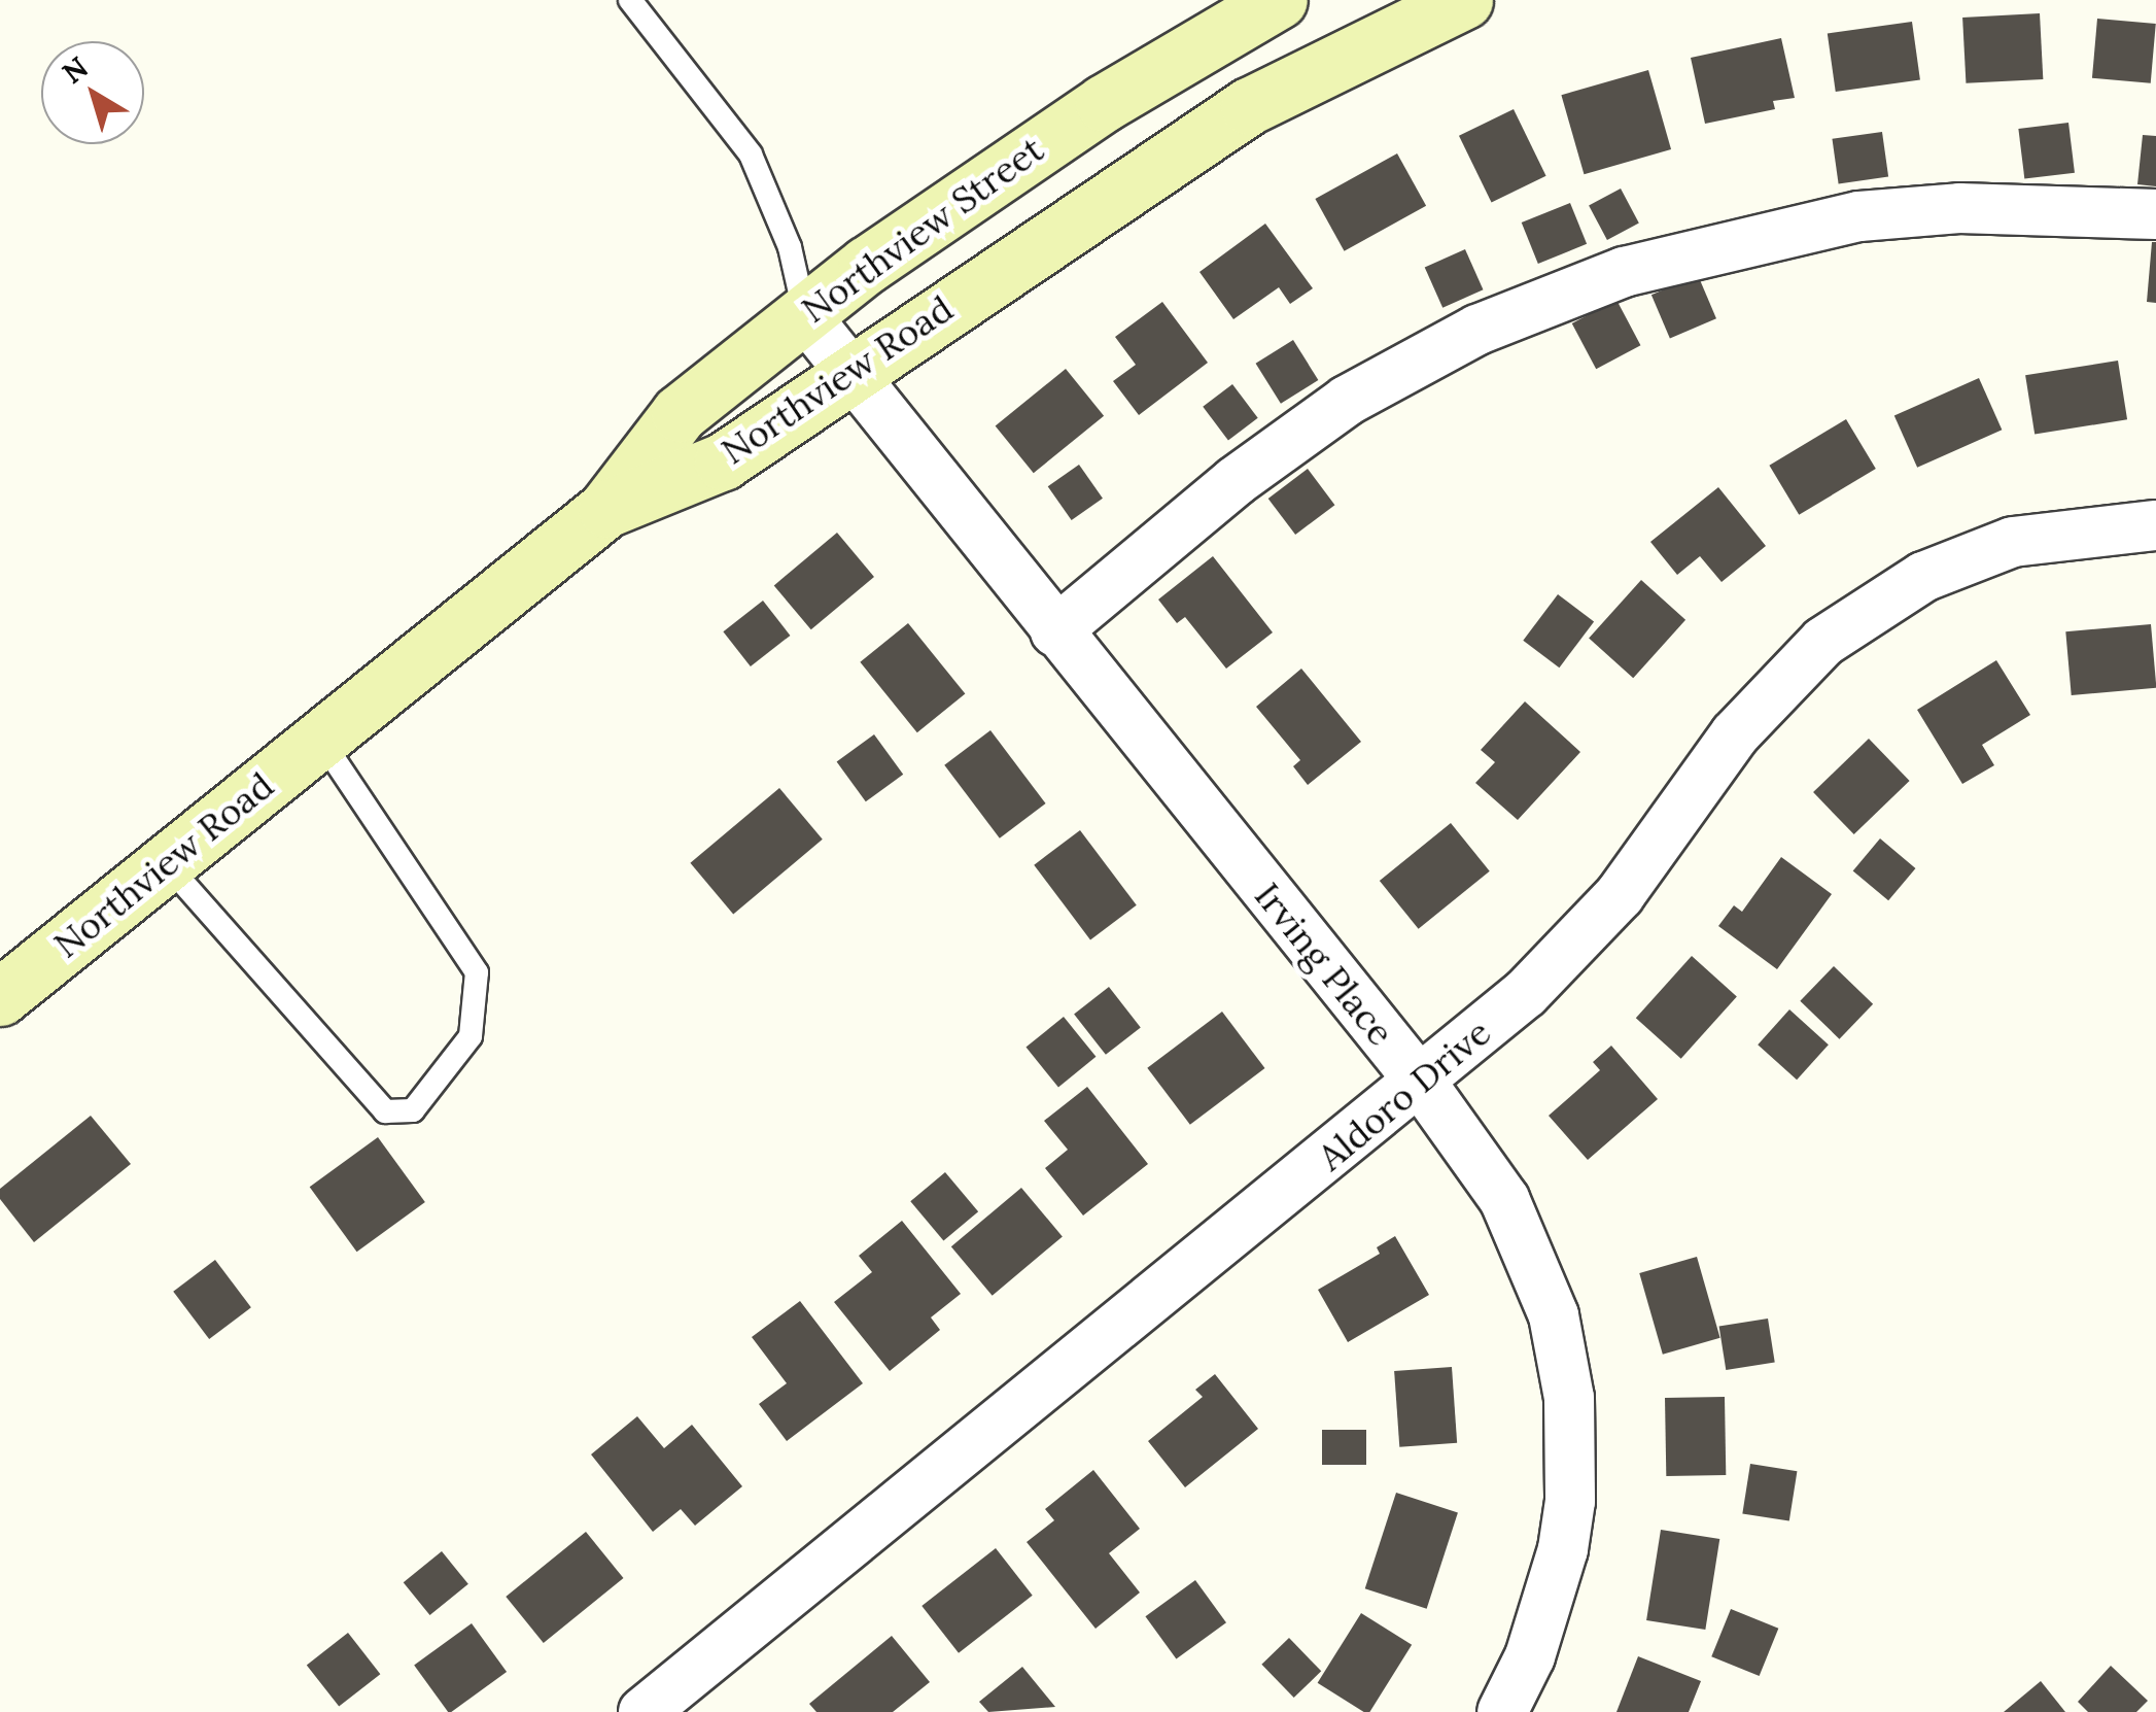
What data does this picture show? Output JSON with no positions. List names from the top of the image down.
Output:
{
  "streets": {
    "street": [
      "Northview Street",
      "Northview Road",
      "Irving Place",
      "Aldoro Drive"
    ]
  },
  "crossings": [
    ["Northview Street", "Northview Road"],
    ["Northview Street", "Irving Place"],
    ["Northview Road", "Irving Place"],
    ["Irving Place", "Aldoro Drive"]
  ],
  "north": "top left"
}
